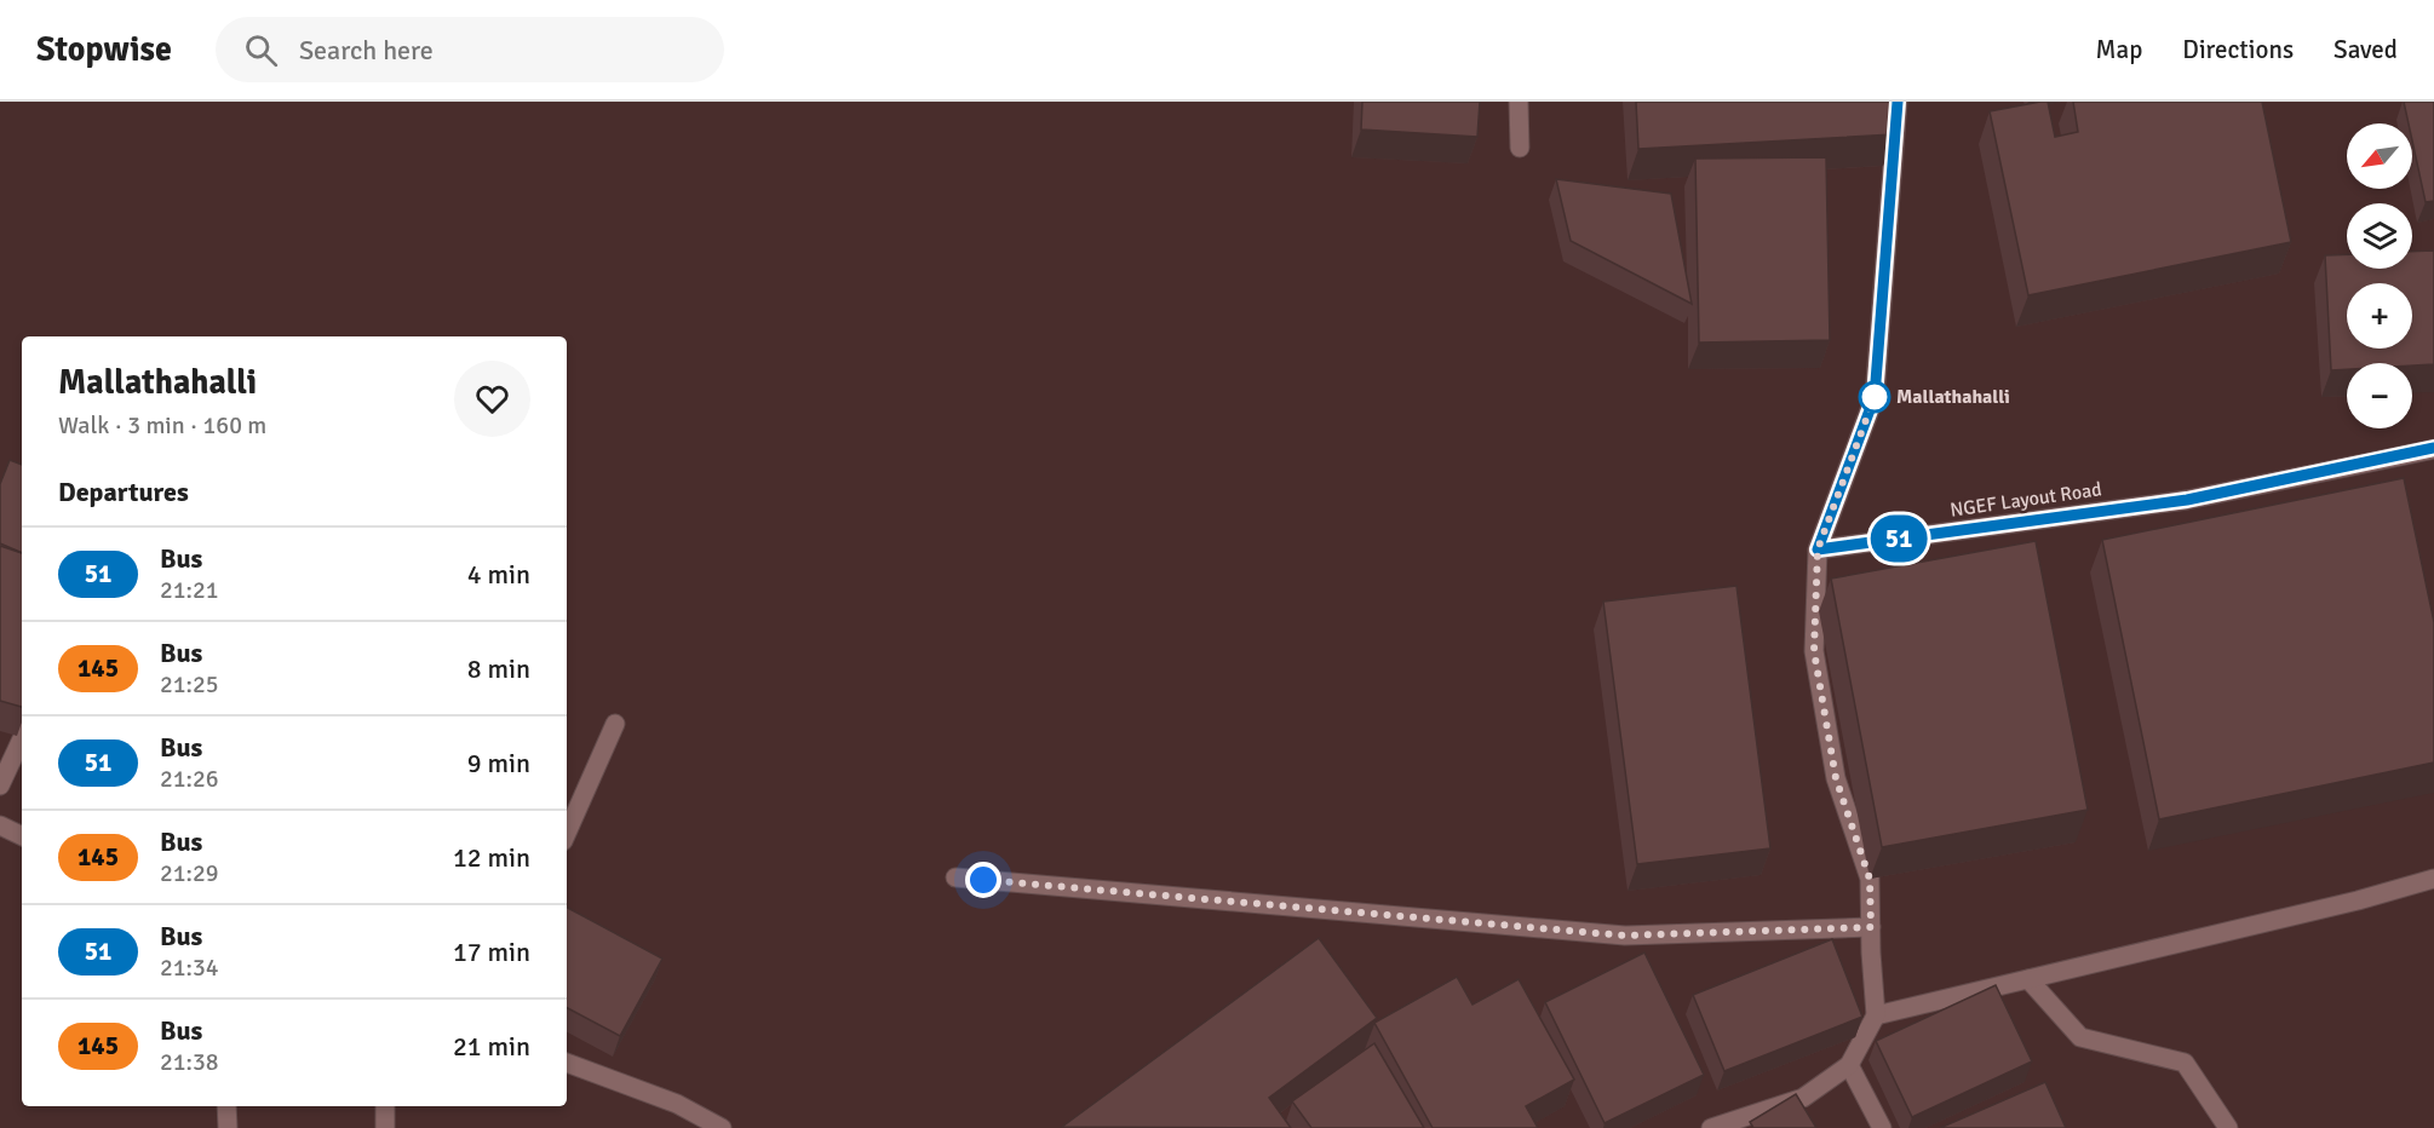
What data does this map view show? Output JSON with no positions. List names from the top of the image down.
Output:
{
  "streets": {
    "street": ["NGEF Layout Road"]
  },
  "places": ["Mallathahalli"],
  "lines": ["bus line 51"],
  "north": "bottom left",
  "page": {
    "header": "Stopwise",
    "search": "Search here",
    "nav": ["Map", "Directions", "Saved"],
    "on_map": "51",
    "map_buttons": ["+", "−"],
    "heading": [
      ["Mallathahalli", "Walk · 3 min · 160 m"],
      "Departures"
    ],
    "list": [
      {
        "mark": "51",
        "name": "Bus",
        "note": "21:21",
        "value": "4 min"
      },
      {
        "mark": "145",
        "name": "Bus",
        "note": "21:25",
        "value": "8 min"
      },
      {
        "mark": "51",
        "name": "Bus",
        "note": "21:26",
        "value": "9 min"
      },
      {
        "mark": "145",
        "name": "Bus",
        "note": "21:29",
        "value": "12 min"
      },
      {
        "mark": "51",
        "name": "Bus",
        "note": "21:34",
        "value": "17 min"
      },
      {
        "mark": "145",
        "name": "Bus",
        "note": "21:38",
        "value": "21 min"
      }
    ]
  }
}
